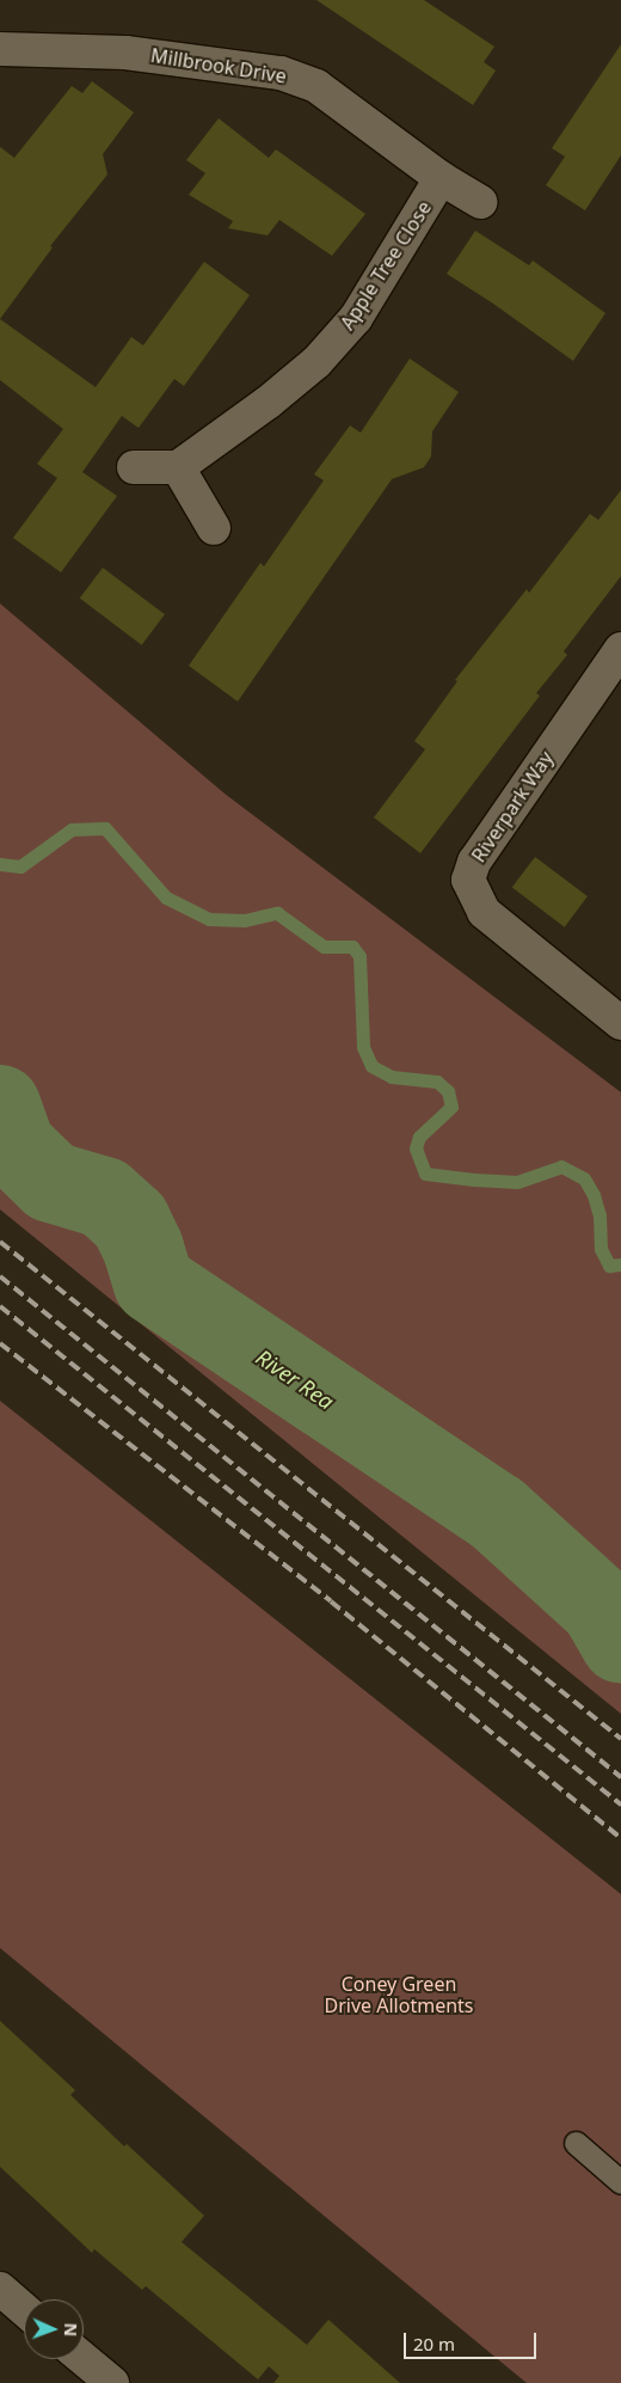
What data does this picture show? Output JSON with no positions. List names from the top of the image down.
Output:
{
  "streets": {
    "street": ["Millbrook Drive", "Apple Tree Close", "Riverpark Way"]
  },
  "crossings": [
    ["Millbrook Drive", "Apple Tree Close"]
  ],
  "water": ["River Rea"],
  "parks": ["Coney Green Drive Allotments"],
  "scale_bar": "20 m",
  "north": "right"
}
